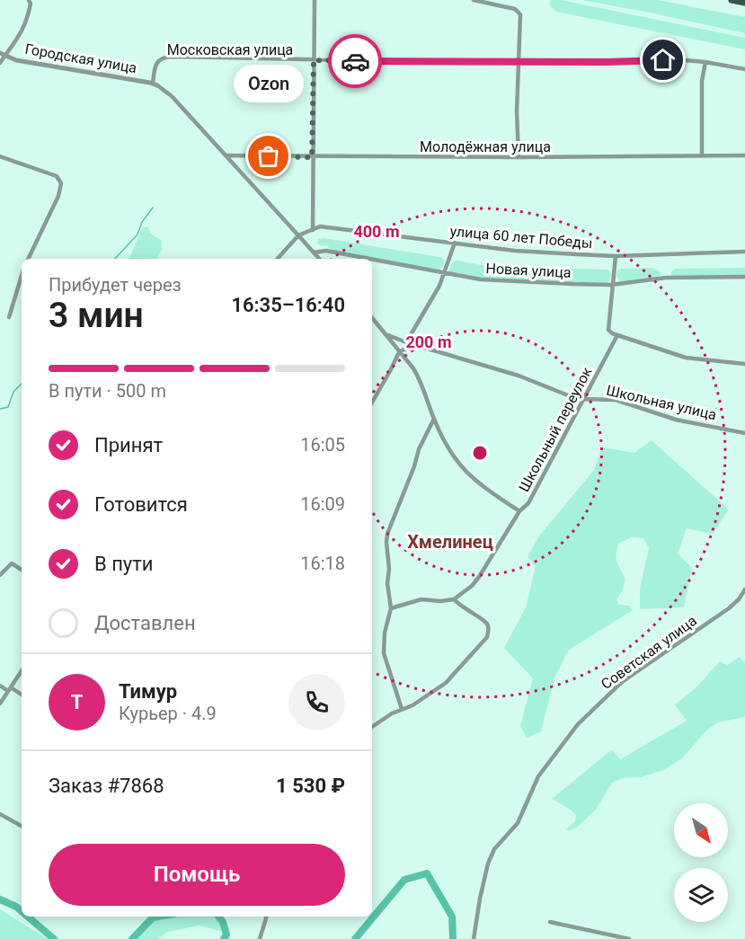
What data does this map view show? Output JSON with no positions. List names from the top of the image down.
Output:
{
  "streets": {
    "street": [
      "Московская улица",
      "Городская улица",
      "Молодёжная улица",
      "улица 60 лет Победы",
      "Новая улица",
      "Школьная улица",
      "Школьный переулок",
      "Советская улица"
    ]
  },
  "crossings": [
    ["Московская улица", "Городская улица"],
    ["Школьная улица", "Школьный переулок"]
  ],
  "districts": ["Хмелинец"],
  "places": ["Ozon"],
  "north": "bottom right",
  "page": {
    "bubble": "Ozon",
    "heading": ["3 мин", "Прибудет через", "16:35–16:40"],
    "panel": [
      "Тимур",
      "Курьер · 4.9",
      "Заказ #7868",
      "1 530 ₽"
    ],
    "bar": "В пути · 500 m",
    "list": [
      ["Принят", "16:05"],
      ["Готовится", "16:09"],
      ["В пути", "16:18"],
      "Доставлен"
    ],
    "round": "Т",
    "buttons": "Помощь"
  },
  "rings": ["400 m", "200 m"]
}
